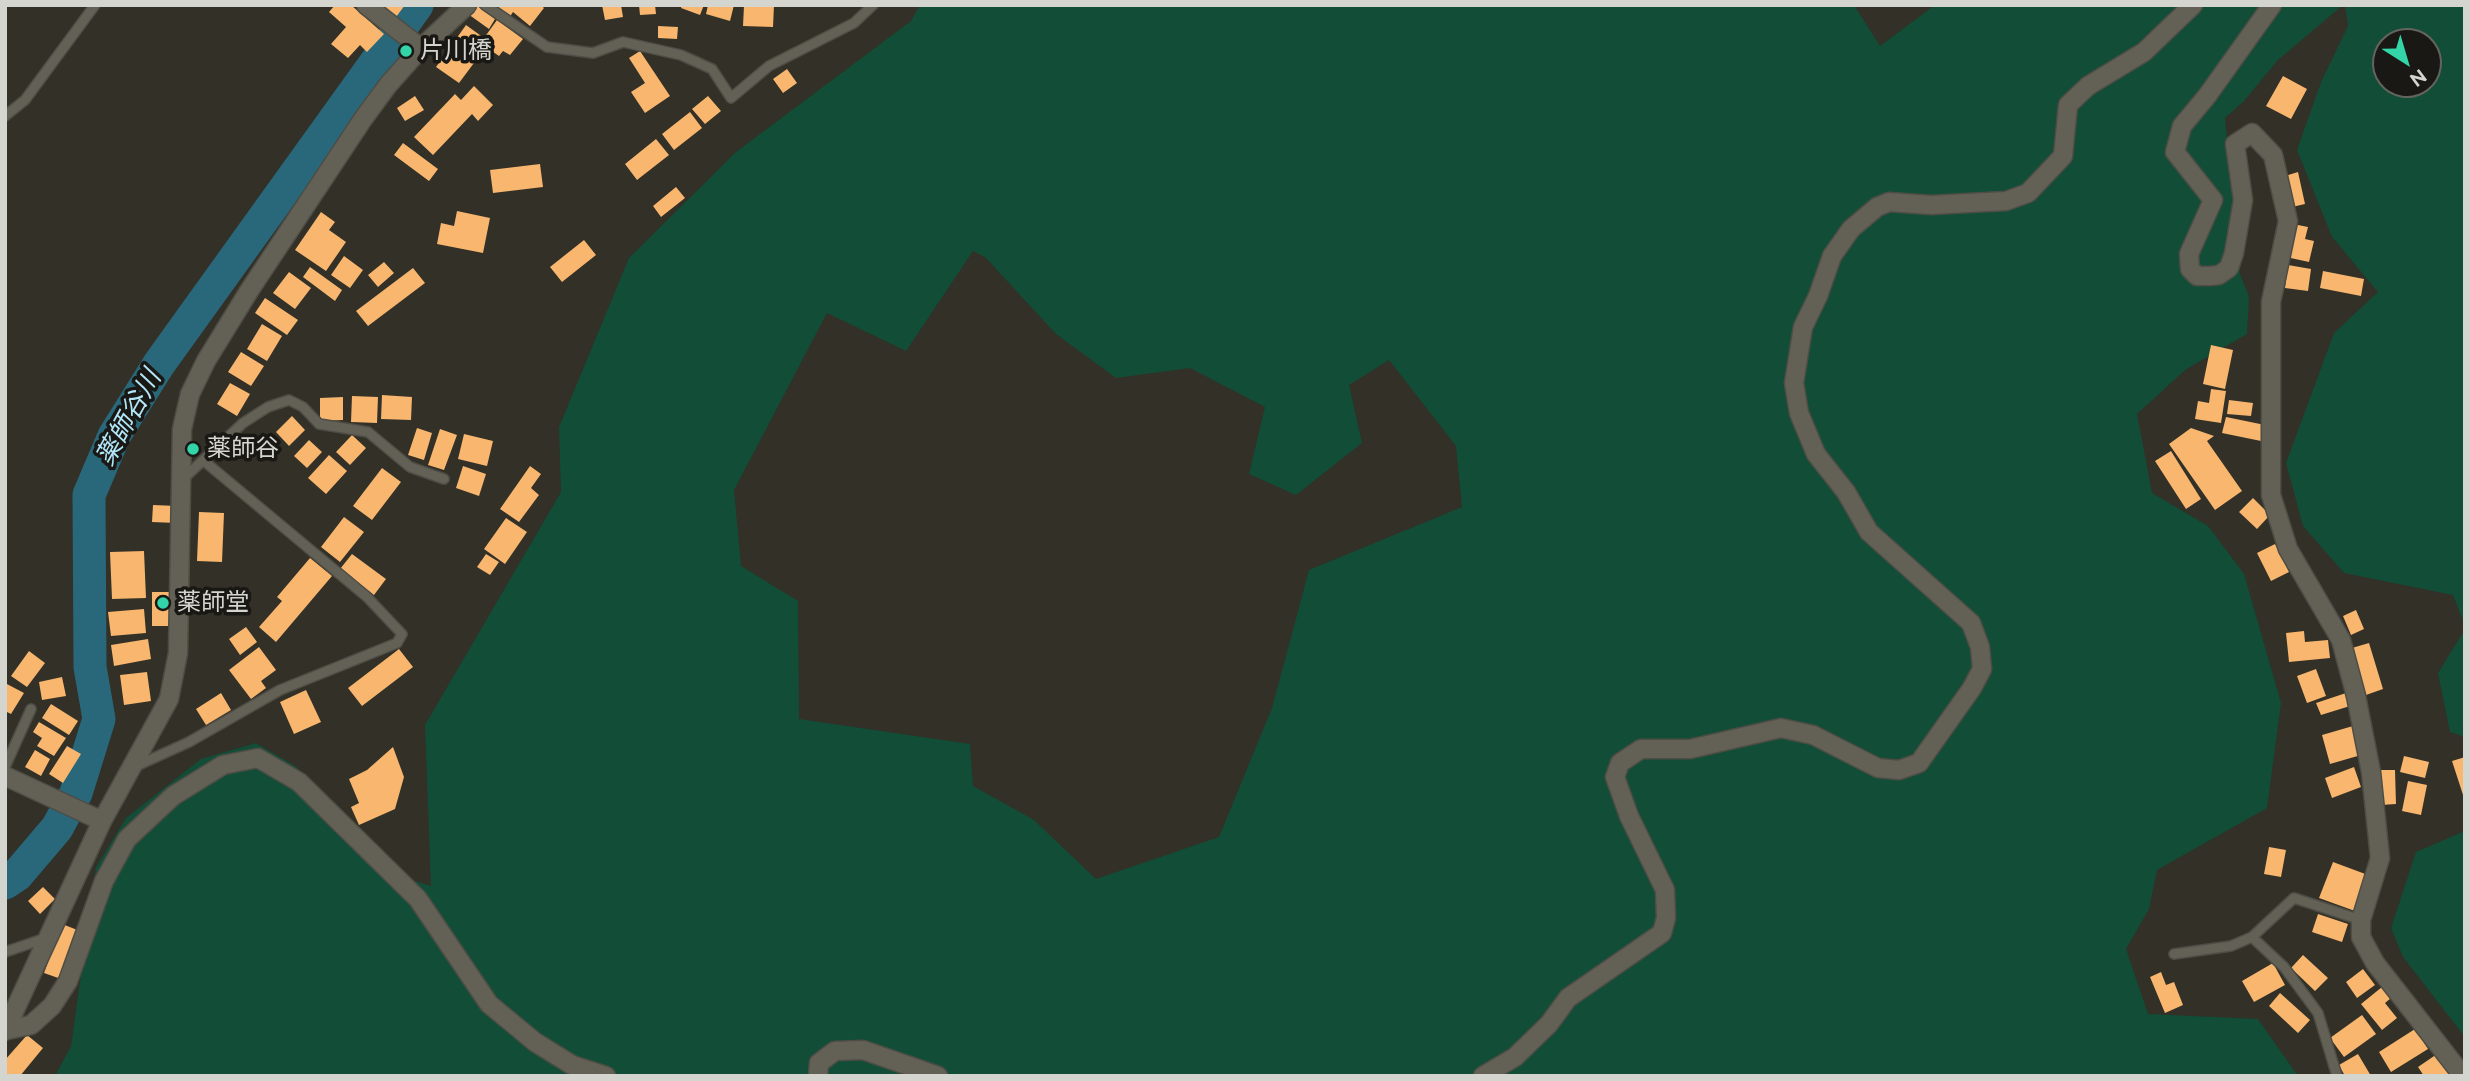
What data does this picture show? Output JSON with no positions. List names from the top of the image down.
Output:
{
  "water": ["薬師谷川"],
  "places": ["片川橋", "薬師谷", "薬師堂"],
  "north": "bottom right"
}
